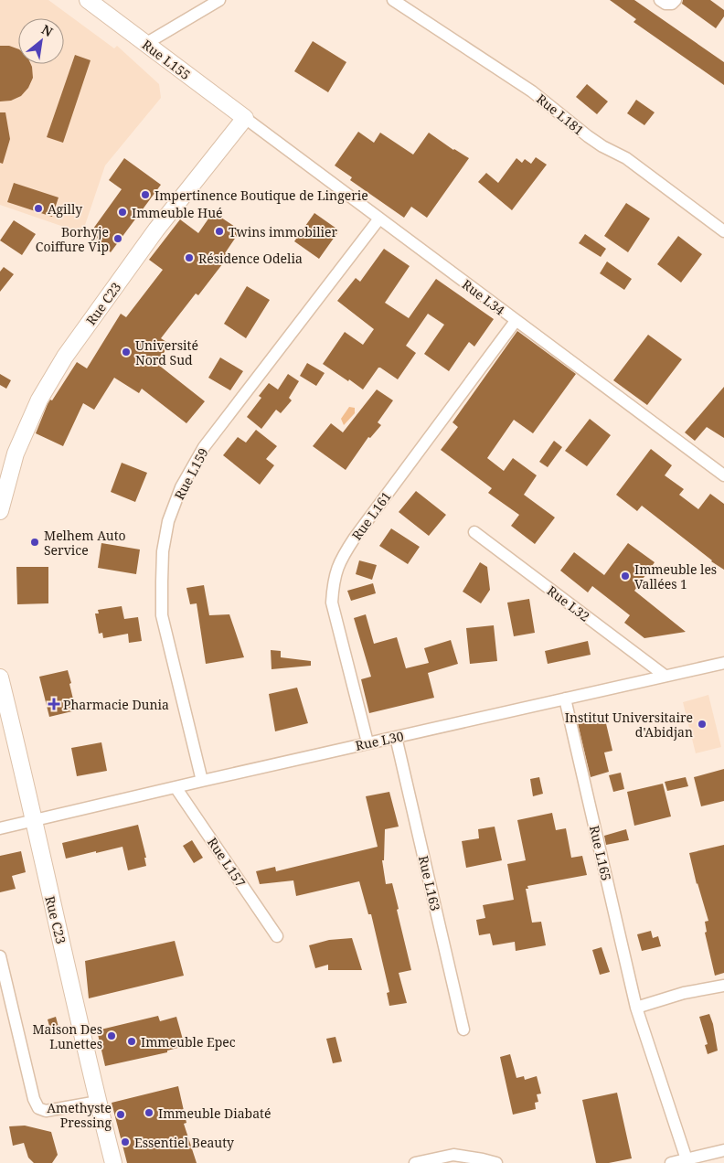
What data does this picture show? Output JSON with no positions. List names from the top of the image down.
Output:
{
  "streets": {
    "street": [
      "Rue L155",
      "Rue L181",
      "Rue L34",
      "Rue C23",
      "Rue L159",
      "Rue L161",
      "Rue L32",
      "Rue L30",
      "Rue L165",
      "Rue L157",
      "Rue L163"
    ]
  },
  "crossings": [
    ["Rue L155", "Rue L34"],
    ["Rue L155", "Rue C23"],
    ["Rue L34", "Rue C23"],
    ["Rue L34", "Rue L159"],
    ["Rue L34", "Rue L161"],
    ["Rue C23", "Rue L30"],
    ["Rue L159", "Rue L30"],
    ["Rue L161", "Rue L30"],
    ["Rue L32", "Rue L30"],
    ["Rue L30", "Rue L165"],
    ["Rue L30", "Rue L157"],
    ["Rue L30", "Rue L163"]
  ],
  "places": {
    "other": [
      "Impertinence Boutique de Lingerie",
      "Agilly",
      "Immeuble Hué",
      "Twins immobilier",
      "Borhyje Coiffure Vip",
      "Résidence Odelia",
      "Université Nord Sud",
      "Melhem Auto Service",
      "Immeuble les Vallées 1",
      "Institut Universitaire d'Abidjan",
      "Maison Des Lunettes",
      "Immeuble Epec",
      "Immeuble Diabaté",
      "Amethyste Pressing",
      "Essentiel Beauty"
    ],
    "health": ["Pharmacie Dunia"]
  },
  "north": "top right"
}
